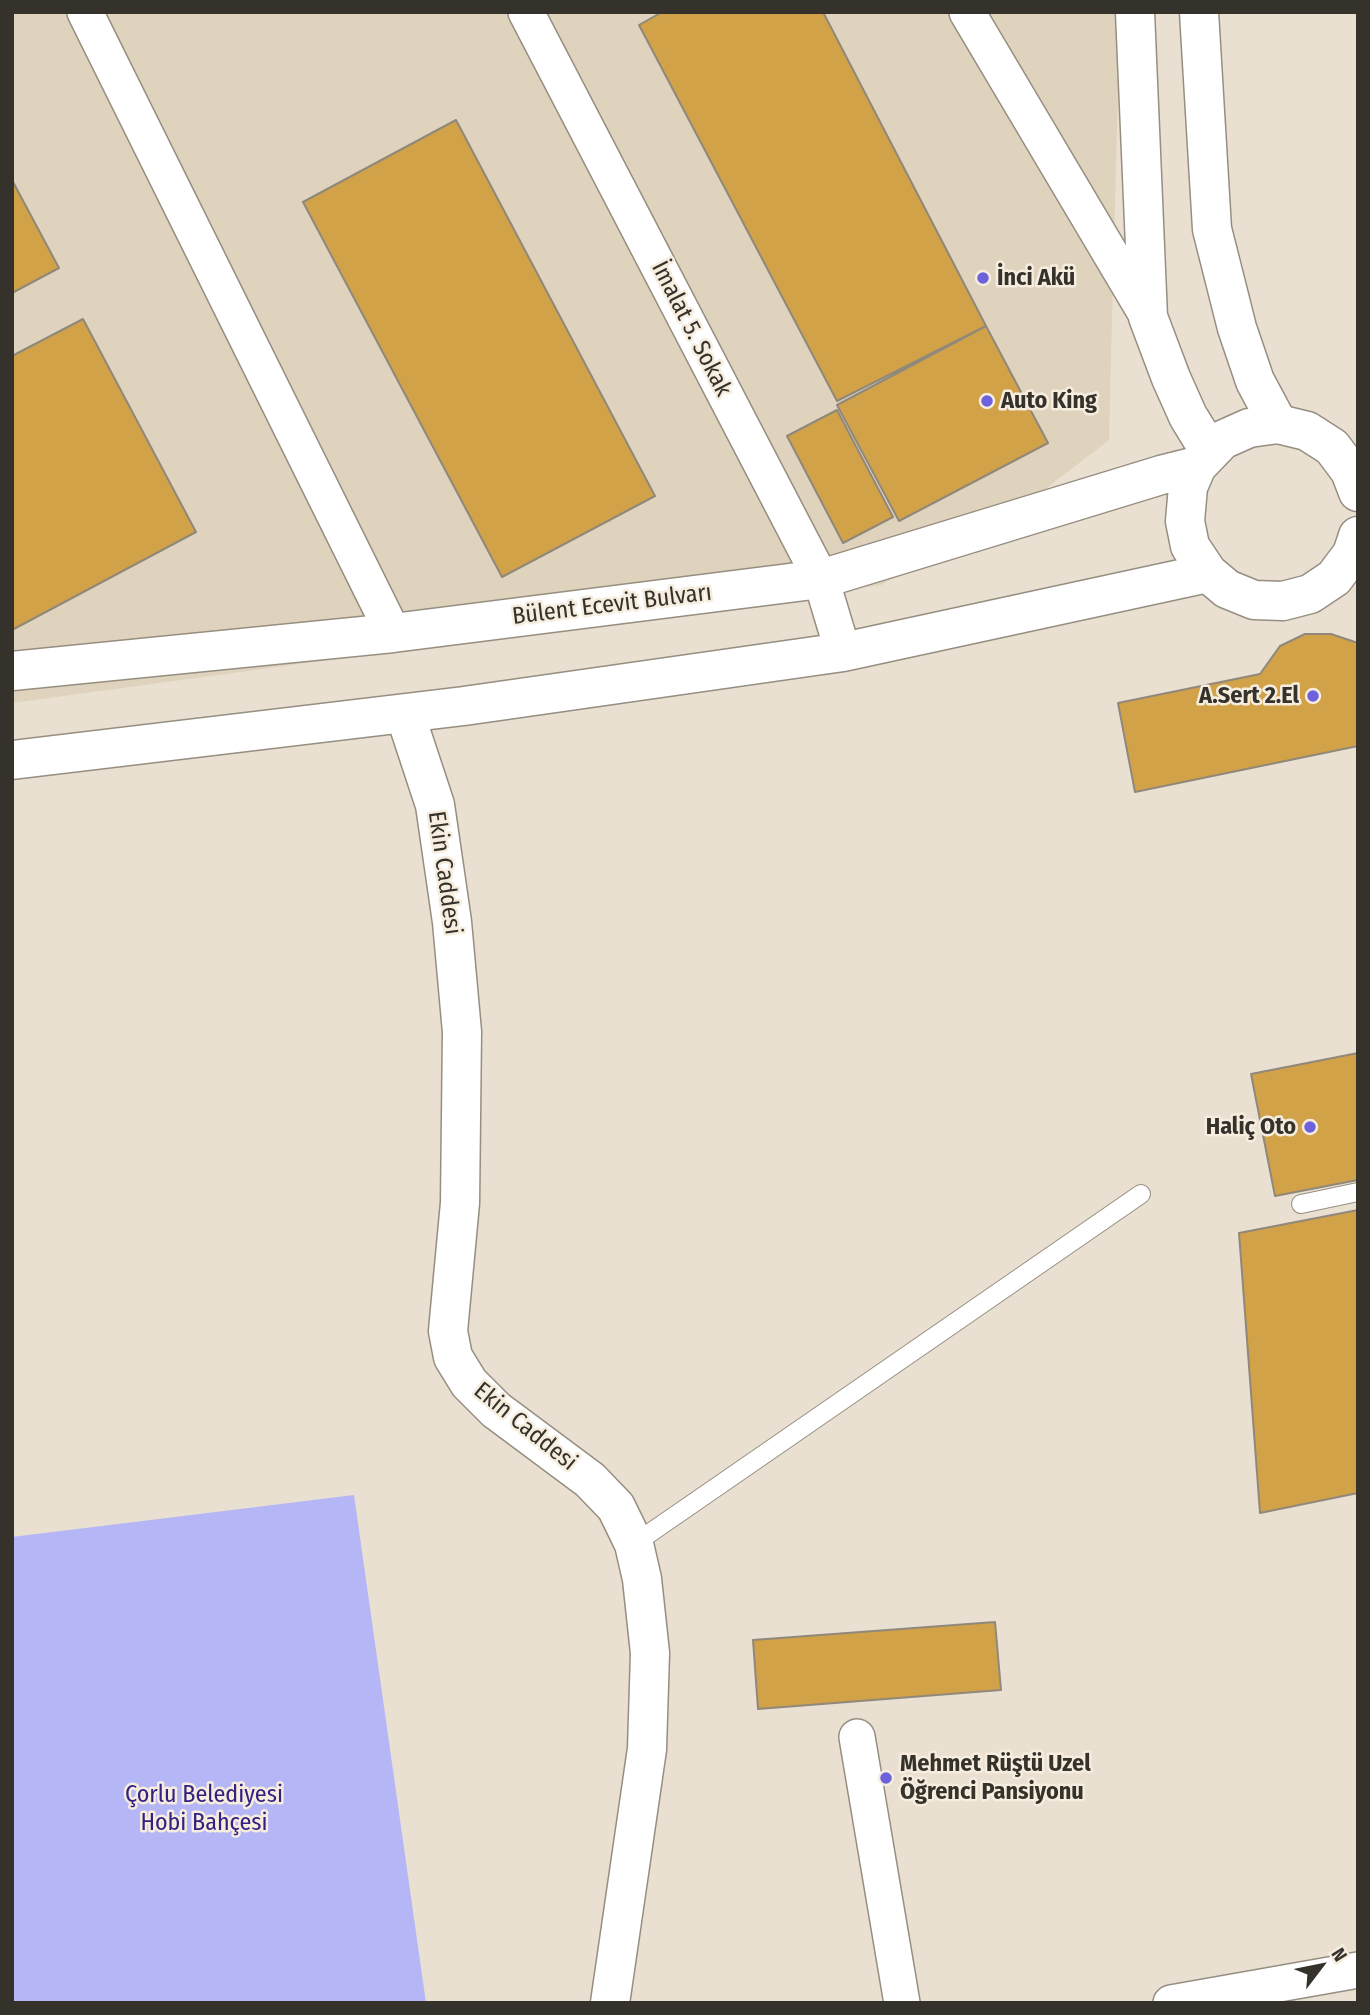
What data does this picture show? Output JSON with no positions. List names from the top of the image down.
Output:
{
  "streets": {
    "main road": ["Bülent Ecevit Bulvarı", "Ekin Caddesi"],
    "street": ["İmalat 5. Sokak"]
  },
  "crossings": [
    ["İmalat 5. Sokak", "Bülent Ecevit Bulvarı"]
  ],
  "parks": ["Çorlu Belediyesi Hobi Bahçesi"],
  "places": [
    "İnci Akü",
    "Auto King",
    "A.Sert 2.El",
    "Haliç Oto",
    "Mehmet Rüştü Uzel Öğrenci Pansiyonu"
  ],
  "north": "top right"
}
